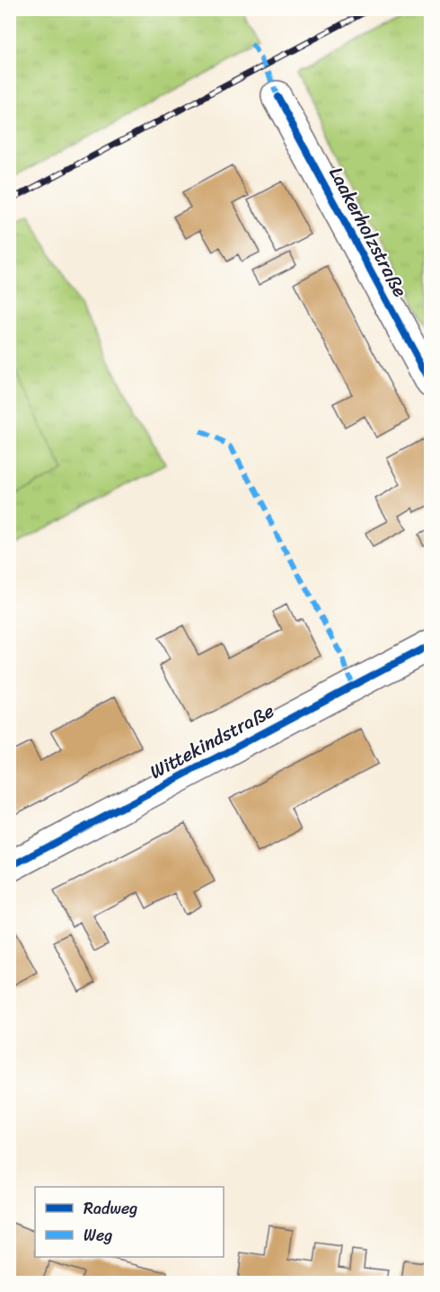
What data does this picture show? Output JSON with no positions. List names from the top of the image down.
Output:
{
  "streets": {
    "main road": ["Laakerholzstraße", "Wittekindstraße"]
  },
  "legend": ["Radweg", "Weg"]
}
